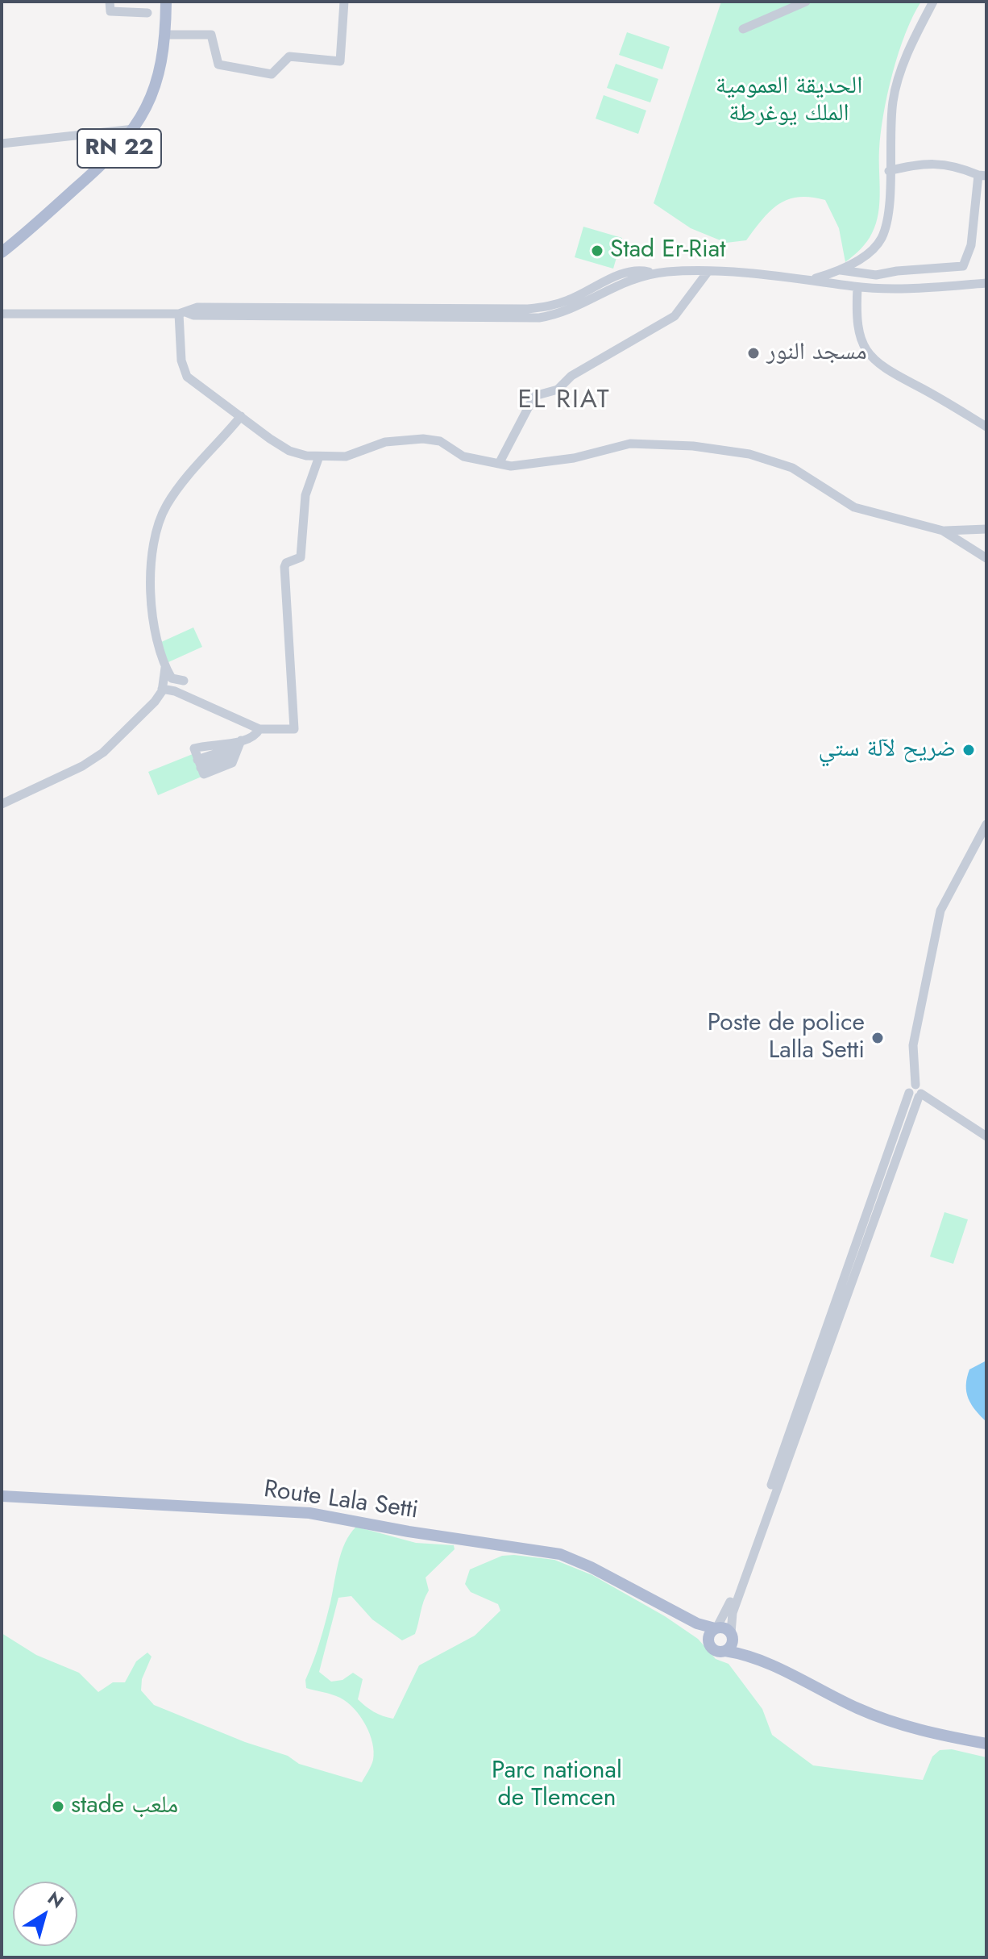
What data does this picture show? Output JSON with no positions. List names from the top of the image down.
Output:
{
  "streets": {
    "main road": ["RN 22", "Route Lala Setti"]
  },
  "districts": ["EL RIAT"],
  "parks": ["الحديقة العمومية الملك يوغرطة", "Parc national de Tlemcen"],
  "places": [
    "Stad Er-Riat",
    "مسجد النور",
    "ضريح لآلة ستي",
    "Poste de police Lalla Setti",
    "stade ملعب"
  ],
  "north": "top right"
}
